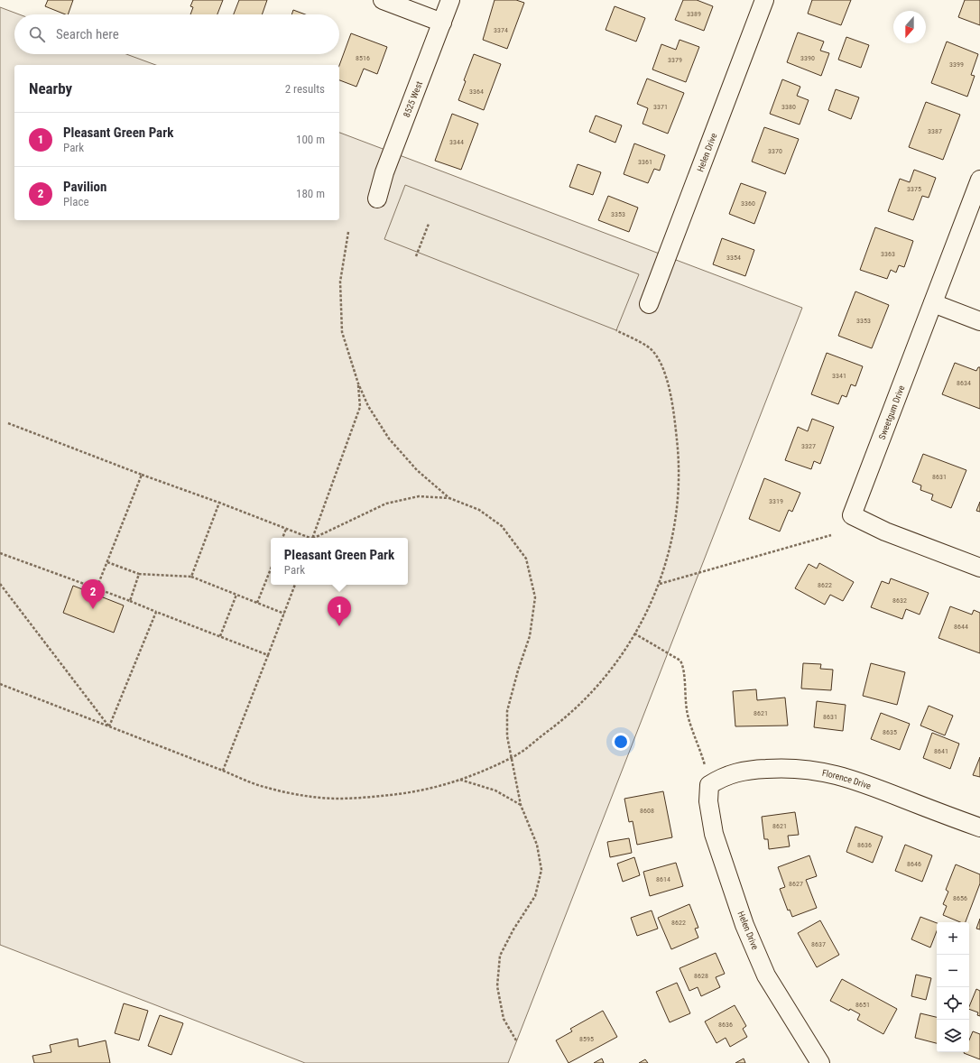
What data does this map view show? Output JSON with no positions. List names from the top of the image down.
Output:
{
  "streets": {
    "street": [
      "8525 West",
      "Helen Drive",
      "Sweetgum Drive",
      "Florence Drive"
    ]
  },
  "crossings": [
    ["Helen Drive", "Florence Drive"]
  ],
  "house_numbers": [
    "3389",
    "3374",
    "8516",
    "3390",
    "3379",
    "3399",
    "3364",
    "3371",
    "3380",
    "3387",
    "3344",
    "3370",
    "3361",
    "3375",
    "3360",
    "3353",
    "3363",
    "3354",
    "3353",
    "3341",
    "8634",
    "3327",
    "8631",
    "3319",
    "8622",
    "8632",
    "8644",
    "8621",
    "8631",
    "8635",
    "8641",
    "8608",
    "8621",
    "8636",
    "8646",
    "8614",
    "8627",
    "8656",
    "8622",
    "8637",
    "8628",
    "8651",
    "8636",
    "8595"
  ],
  "north": "bottom",
  "page": {
    "search": "Search here",
    "heading": ["Nearby", "2 results"],
    "list": [
      {
        "mark": "1",
        "name": "Pleasant Green Park",
        "note": "Park",
        "value": "100 m"
      },
      {
        "mark": "2",
        "name": "Pavilion",
        "note": "Place",
        "value": "180 m"
      }
    ],
    "popup": ["Pleasant Green Park", "Park"],
    "pins": ["2", "1"],
    "map_buttons": ["+", "−"]
  }
}
